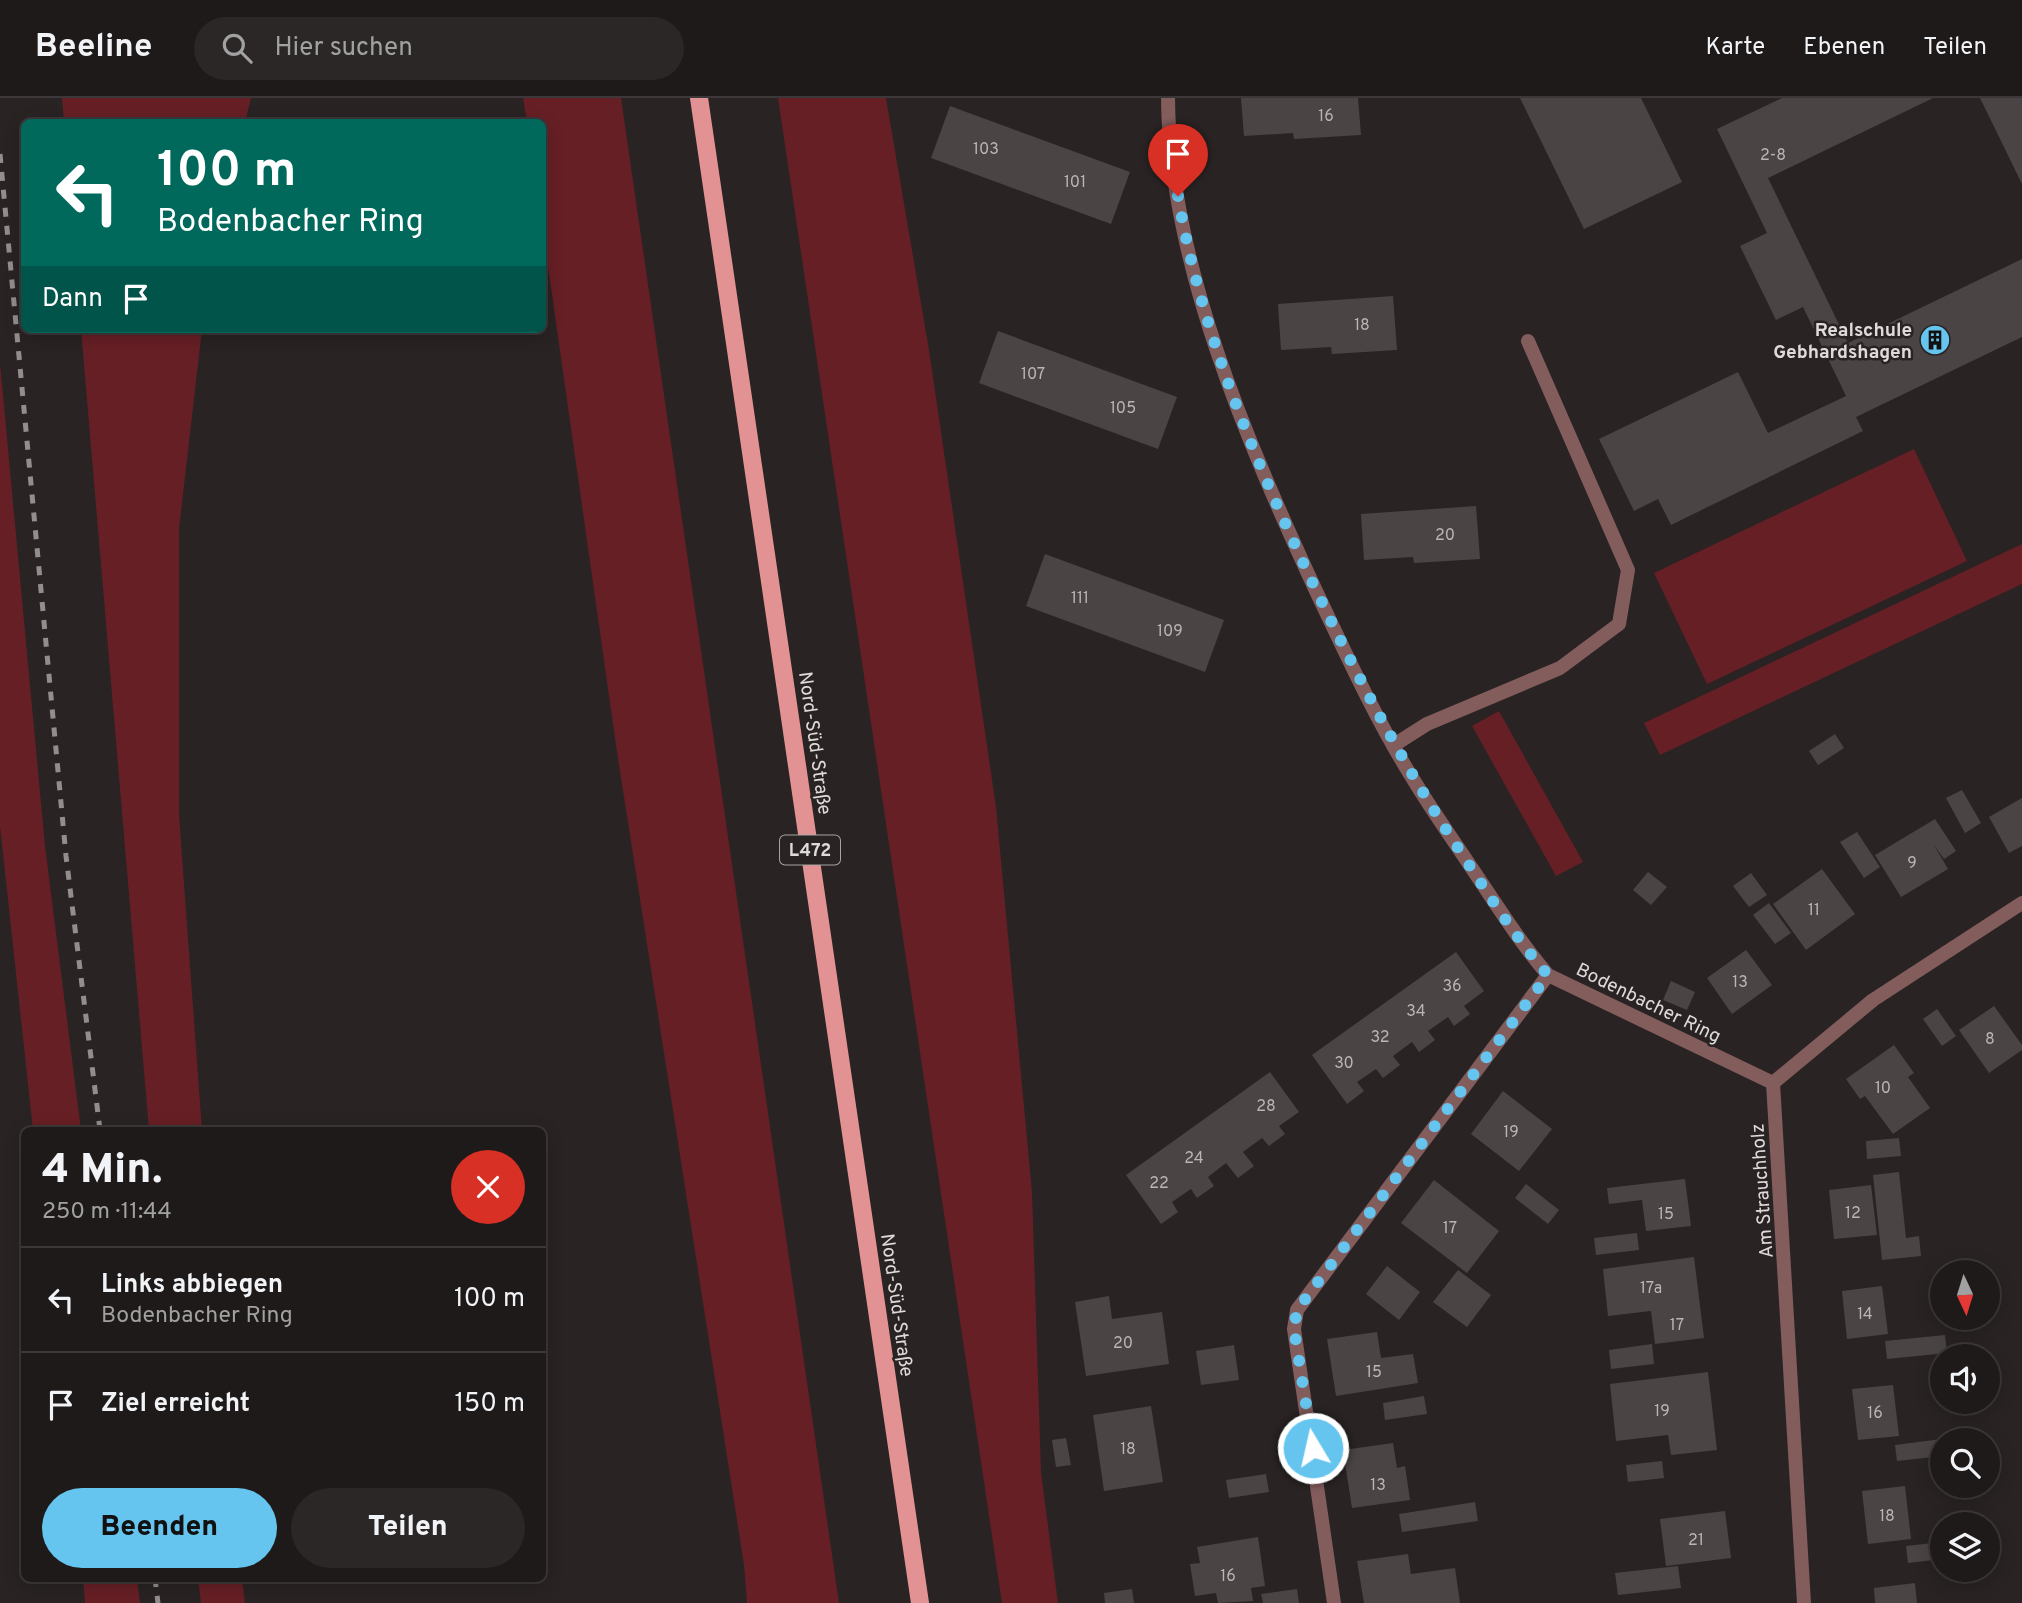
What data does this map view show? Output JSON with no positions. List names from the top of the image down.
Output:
{
  "streets": {
    "main road": ["Nord-Süd-Straße", "L472"],
    "street": ["Bodenbacher Ring", "Am Strauchholz"]
  },
  "crossings": [
    ["Bodenbacher Ring", "Am Strauchholz"]
  ],
  "places": {
    "building": ["Realschule Gebhardshagen"]
  },
  "house_numbers": [
    "16",
    "103",
    "2-8",
    "101",
    "18",
    "107",
    "105",
    "20",
    "111",
    "109",
    "9",
    "11",
    "13",
    "36",
    "34",
    "32",
    "8",
    "30",
    "10",
    "28",
    "19",
    "24",
    "22",
    "12",
    "15",
    "17",
    "17a",
    "14",
    "17",
    "20",
    "15",
    "19",
    "16",
    "18",
    "13",
    "18",
    "21",
    "16"
  ],
  "north": "bottom",
  "page": {
    "header": "Beeline",
    "search": "Hier suchen",
    "nav": ["Karte", "Ebenen", "Teilen"],
    "turn": ["100 m", "Bodenbacher Ring"],
    "then": "Dann",
    "heading": ["4 Min.", "250 m · 11:44"],
    "list": [
      {
        "name": "Links abbiegen",
        "note": "Bodenbacher Ring",
        "value": "100 m"
      },
      {
        "name": "Ziel erreicht",
        "value": "150 m"
      }
    ],
    "buttons": ["Beenden", "Teilen"]
  }
}
